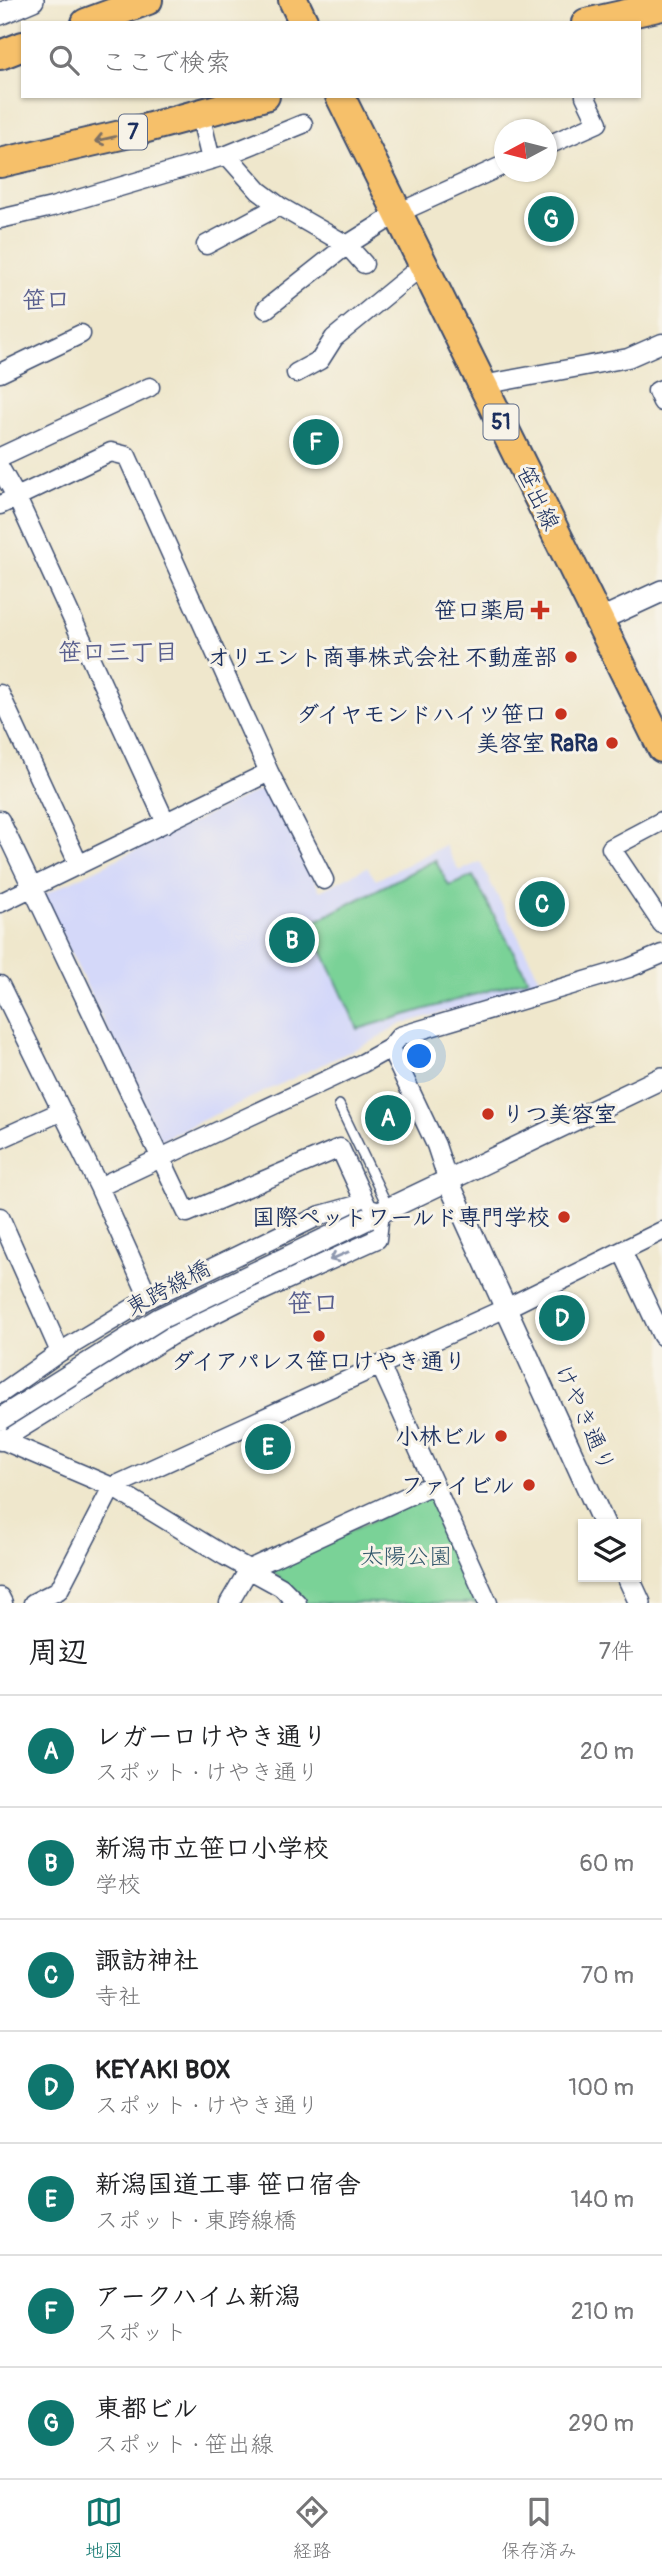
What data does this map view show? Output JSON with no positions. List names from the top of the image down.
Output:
{
  "streets": {
    "main road": ["7", "51", "笹出線"],
    "street": ["東跨線橋", "けやき通り"]
  },
  "crossings": [
    ["東跨線橋", "けやき通り"]
  ],
  "districts": ["笹口", "笹口三丁目", "笹口"],
  "parks": ["太陽公園"],
  "places": {
    "health": ["笹口薬局"],
    "other": [
      "オリエント商事株式会社 不動産部",
      "ダイヤモンドハイツ笹口",
      "美容室 RaRa",
      "りつ美容室",
      "国際ペットワールド専門学校",
      "ダイアパレス笹口けやき通り",
      "小林ビル",
      "ファイビル"
    ]
  },
  "north": "left",
  "page": {
    "search": "ここで検索",
    "pins": [
      "G",
      "F",
      "C",
      "B",
      "A",
      "D",
      "E"
    ],
    "heading": ["周辺", "7件"],
    "list": [
      {
        "mark": "A",
        "name": "レガーロけやき通り",
        "note": "スポット · けやき通り",
        "value": "20 m"
      },
      {
        "mark": "B",
        "name": "新潟市立笹口小学校",
        "note": "学校",
        "value": "60 m"
      },
      {
        "mark": "C",
        "name": "諏訪神社",
        "note": "寺社",
        "value": "70 m"
      },
      {
        "mark": "D",
        "name": "KEYAKI BOX",
        "note": "スポット · けやき通り",
        "value": "100 m"
      },
      {
        "mark": "E",
        "name": "新潟国道工事 笹口宿舎",
        "note": "スポット · 東跨線橋",
        "value": "140 m"
      },
      {
        "mark": "F",
        "name": "アークハイム新潟",
        "note": "スポット",
        "value": "210 m"
      },
      {
        "mark": "G",
        "name": "東都ビル",
        "note": "スポット · 笹出線",
        "value": "290 m"
      }
    ],
    "nav": ["地図", "経路", "保存済み"]
  }
}
